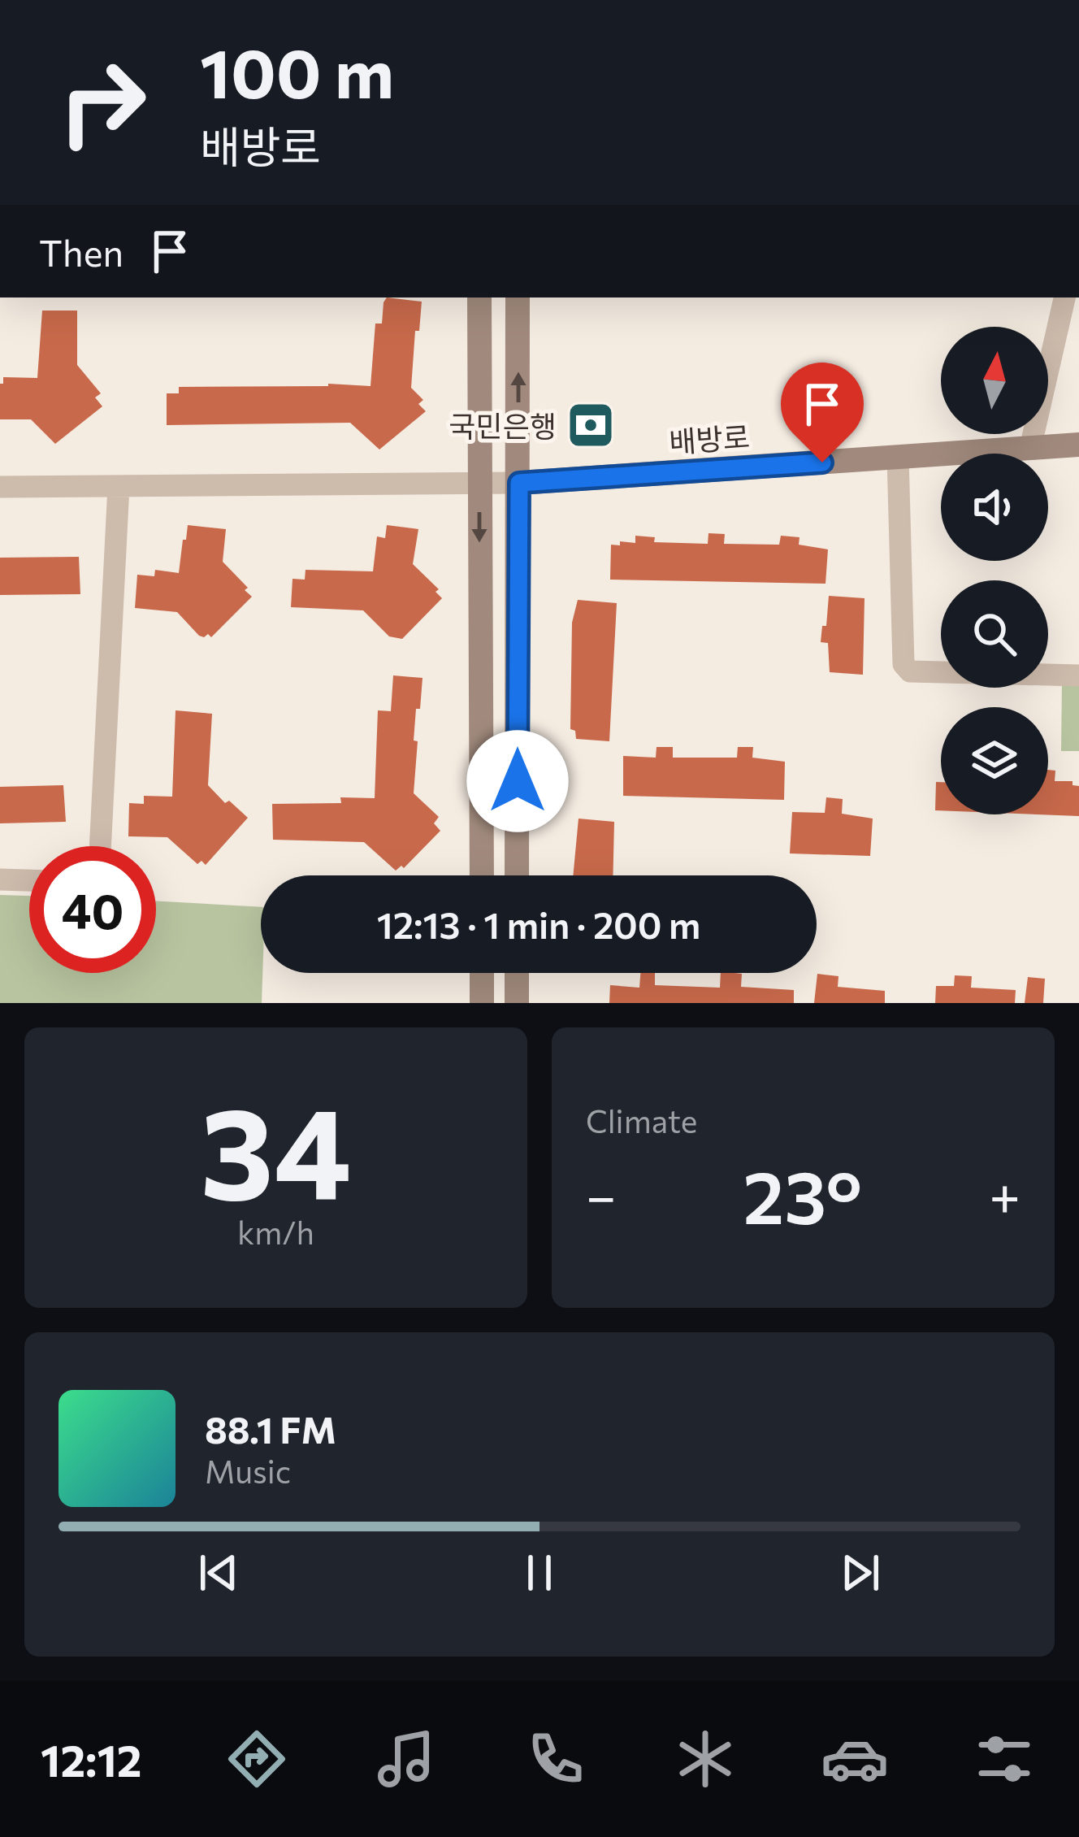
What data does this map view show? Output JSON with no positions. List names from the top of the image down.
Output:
{
  "streets": {
    "street": ["배방로"]
  },
  "places": {
    "bank": ["국민은행"]
  },
  "north": "top",
  "page": {
    "turn": ["100 m", "배방로"],
    "then": "Then",
    "limit": "40",
    "trip": "12:13 · 1 min · 200 m",
    "tile": [
      ["34", "km/h"],
      "Climate"
    ],
    "heat": ["−", "23°", "+"],
    "song": ["88.1 FM", "Music"],
    "tabs": "12:12"
  }
}
